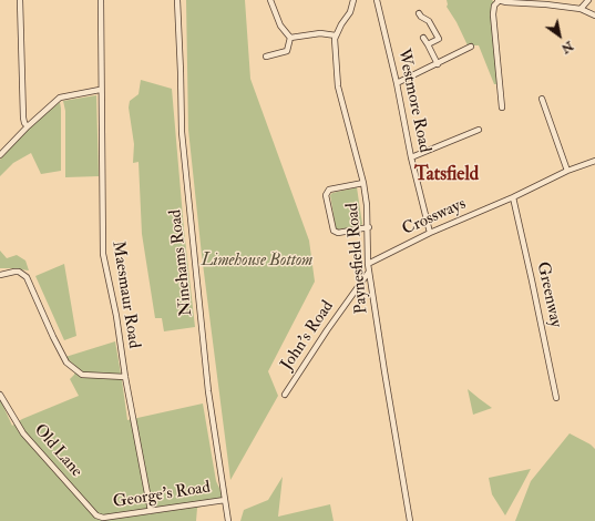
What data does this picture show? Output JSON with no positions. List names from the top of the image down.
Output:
{
  "streets": {
    "street": [
      "Westmore Road",
      "Crossways",
      "Paynesfield Road",
      "Ninehams Road",
      "Maesmaur Road",
      "Greenway",
      "John's Road",
      "Old Lane",
      "George's Road"
    ]
  },
  "crossings": [
    ["Westmore Road", "Crossways"],
    ["Crossways", "Paynesfield Road"],
    ["Crossways", "Greenway"],
    ["Paynesfield Road", "John's Road"],
    ["Ninehams Road", "George's Road"],
    ["Maesmaur Road", "George's Road"],
    ["Old Lane", "George's Road"]
  ],
  "districts": ["Tatsfield"],
  "parks": ["Limehouse Bottom"],
  "north": "bottom right"
}
